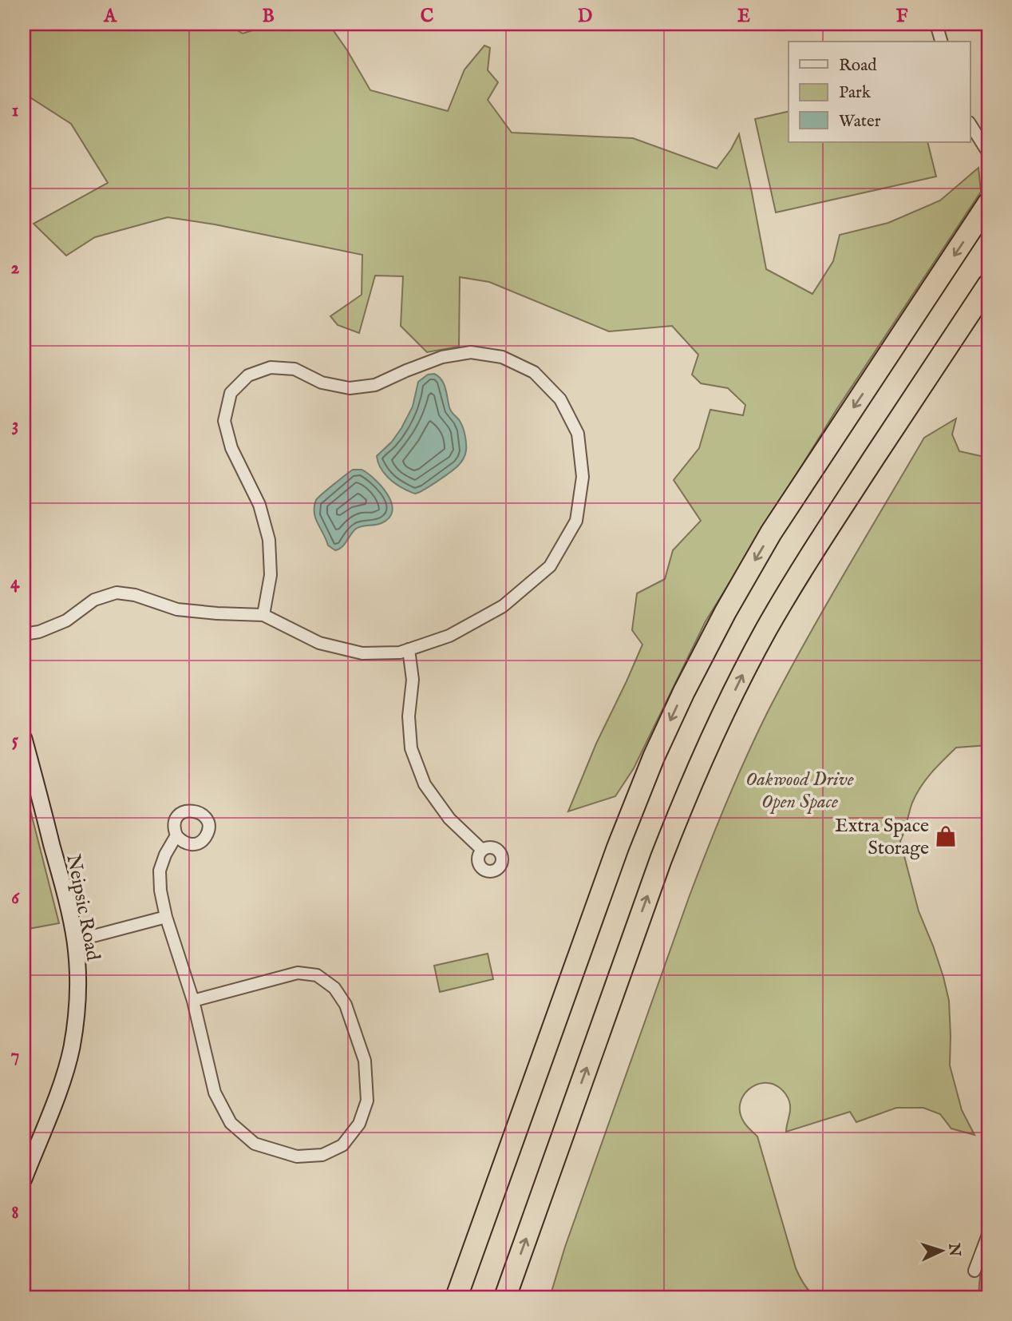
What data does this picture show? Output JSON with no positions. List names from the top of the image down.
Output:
{
  "streets": {
    "street": ["Neipsic Road"]
  },
  "parks": ["Oakwood Drive Open Space"],
  "places": {
    "shop": ["Extra Space Storage"]
  },
  "legend": ["Road", "Park", "Water"],
  "north": "right",
  "grid": {
    "columns": [
      "A",
      "B",
      "C",
      "D",
      "E",
      "F"
    ],
    "rows": [
      "1",
      "2",
      "3",
      "4",
      "5",
      "6",
      "7",
      "8"
    ]
  }
}
